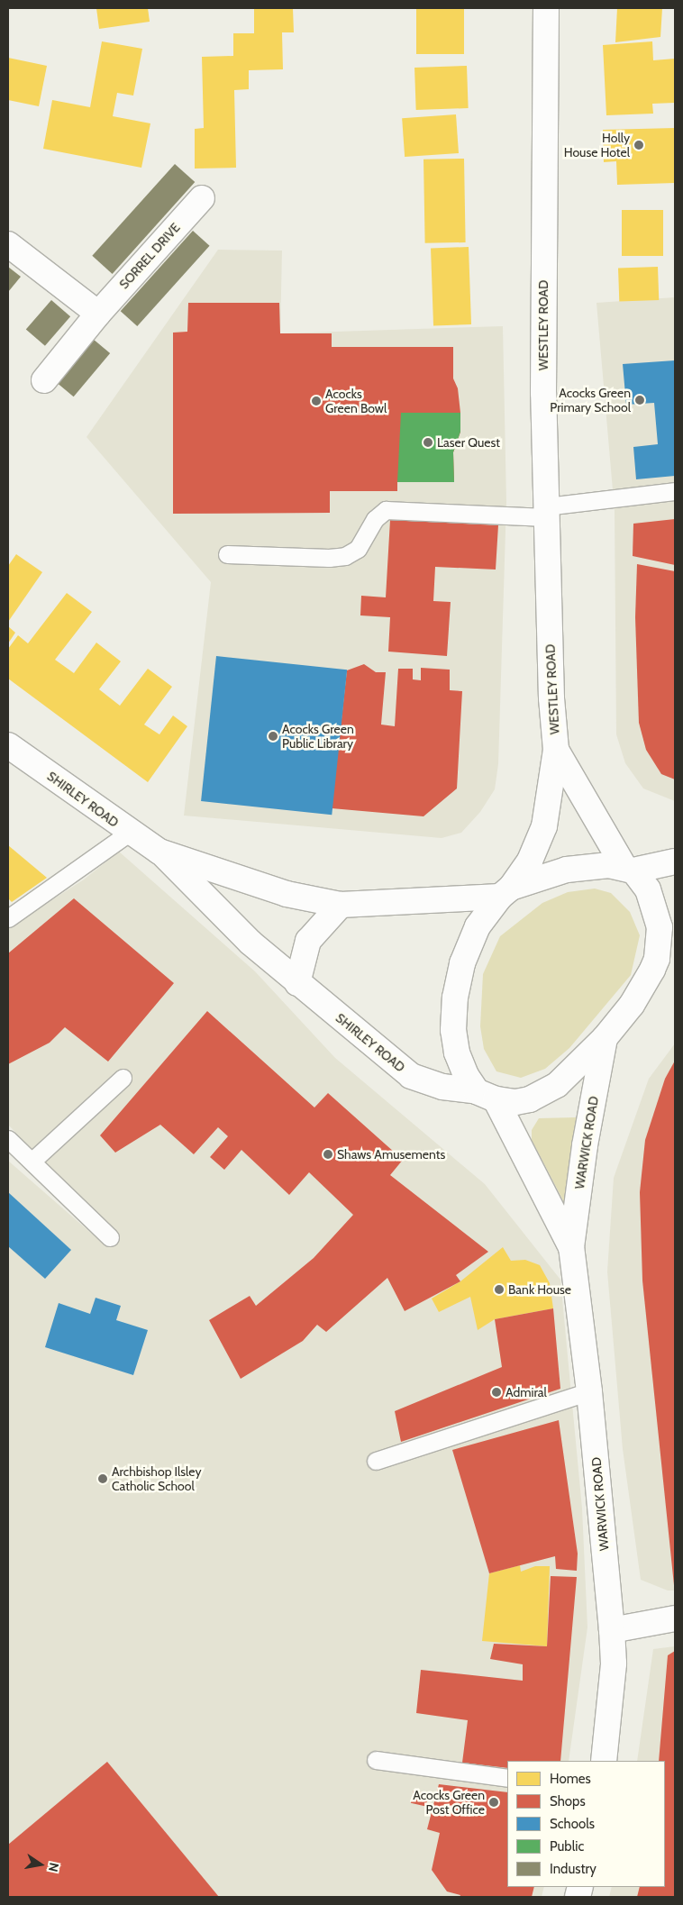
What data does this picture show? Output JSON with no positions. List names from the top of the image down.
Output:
{
  "streets": {
    "main road": [
      "SORREL DRIVE",
      "WESTLEY ROAD",
      "SHIRLEY ROAD",
      "WARWICK ROAD"
    ]
  },
  "crossings": [
    ["WESTLEY ROAD", "SHIRLEY ROAD"],
    ["WESTLEY ROAD", "WARWICK ROAD"],
    ["SHIRLEY ROAD", "WARWICK ROAD"]
  ],
  "places": [
    "Holly House Hotel",
    "Acocks Green Primary School",
    "Acocks Green Bowl",
    "Laser Quest",
    "Acocks Green Public Library",
    "Shaws Amusements",
    "Bank House",
    "Admiral",
    "Archbishop Ilsley Catholic School",
    "Acocks Green Post Office"
  ],
  "legend": [
    "Homes",
    "Shops",
    "Schools",
    "Public",
    "Industry"
  ],
  "north": "right"
}
